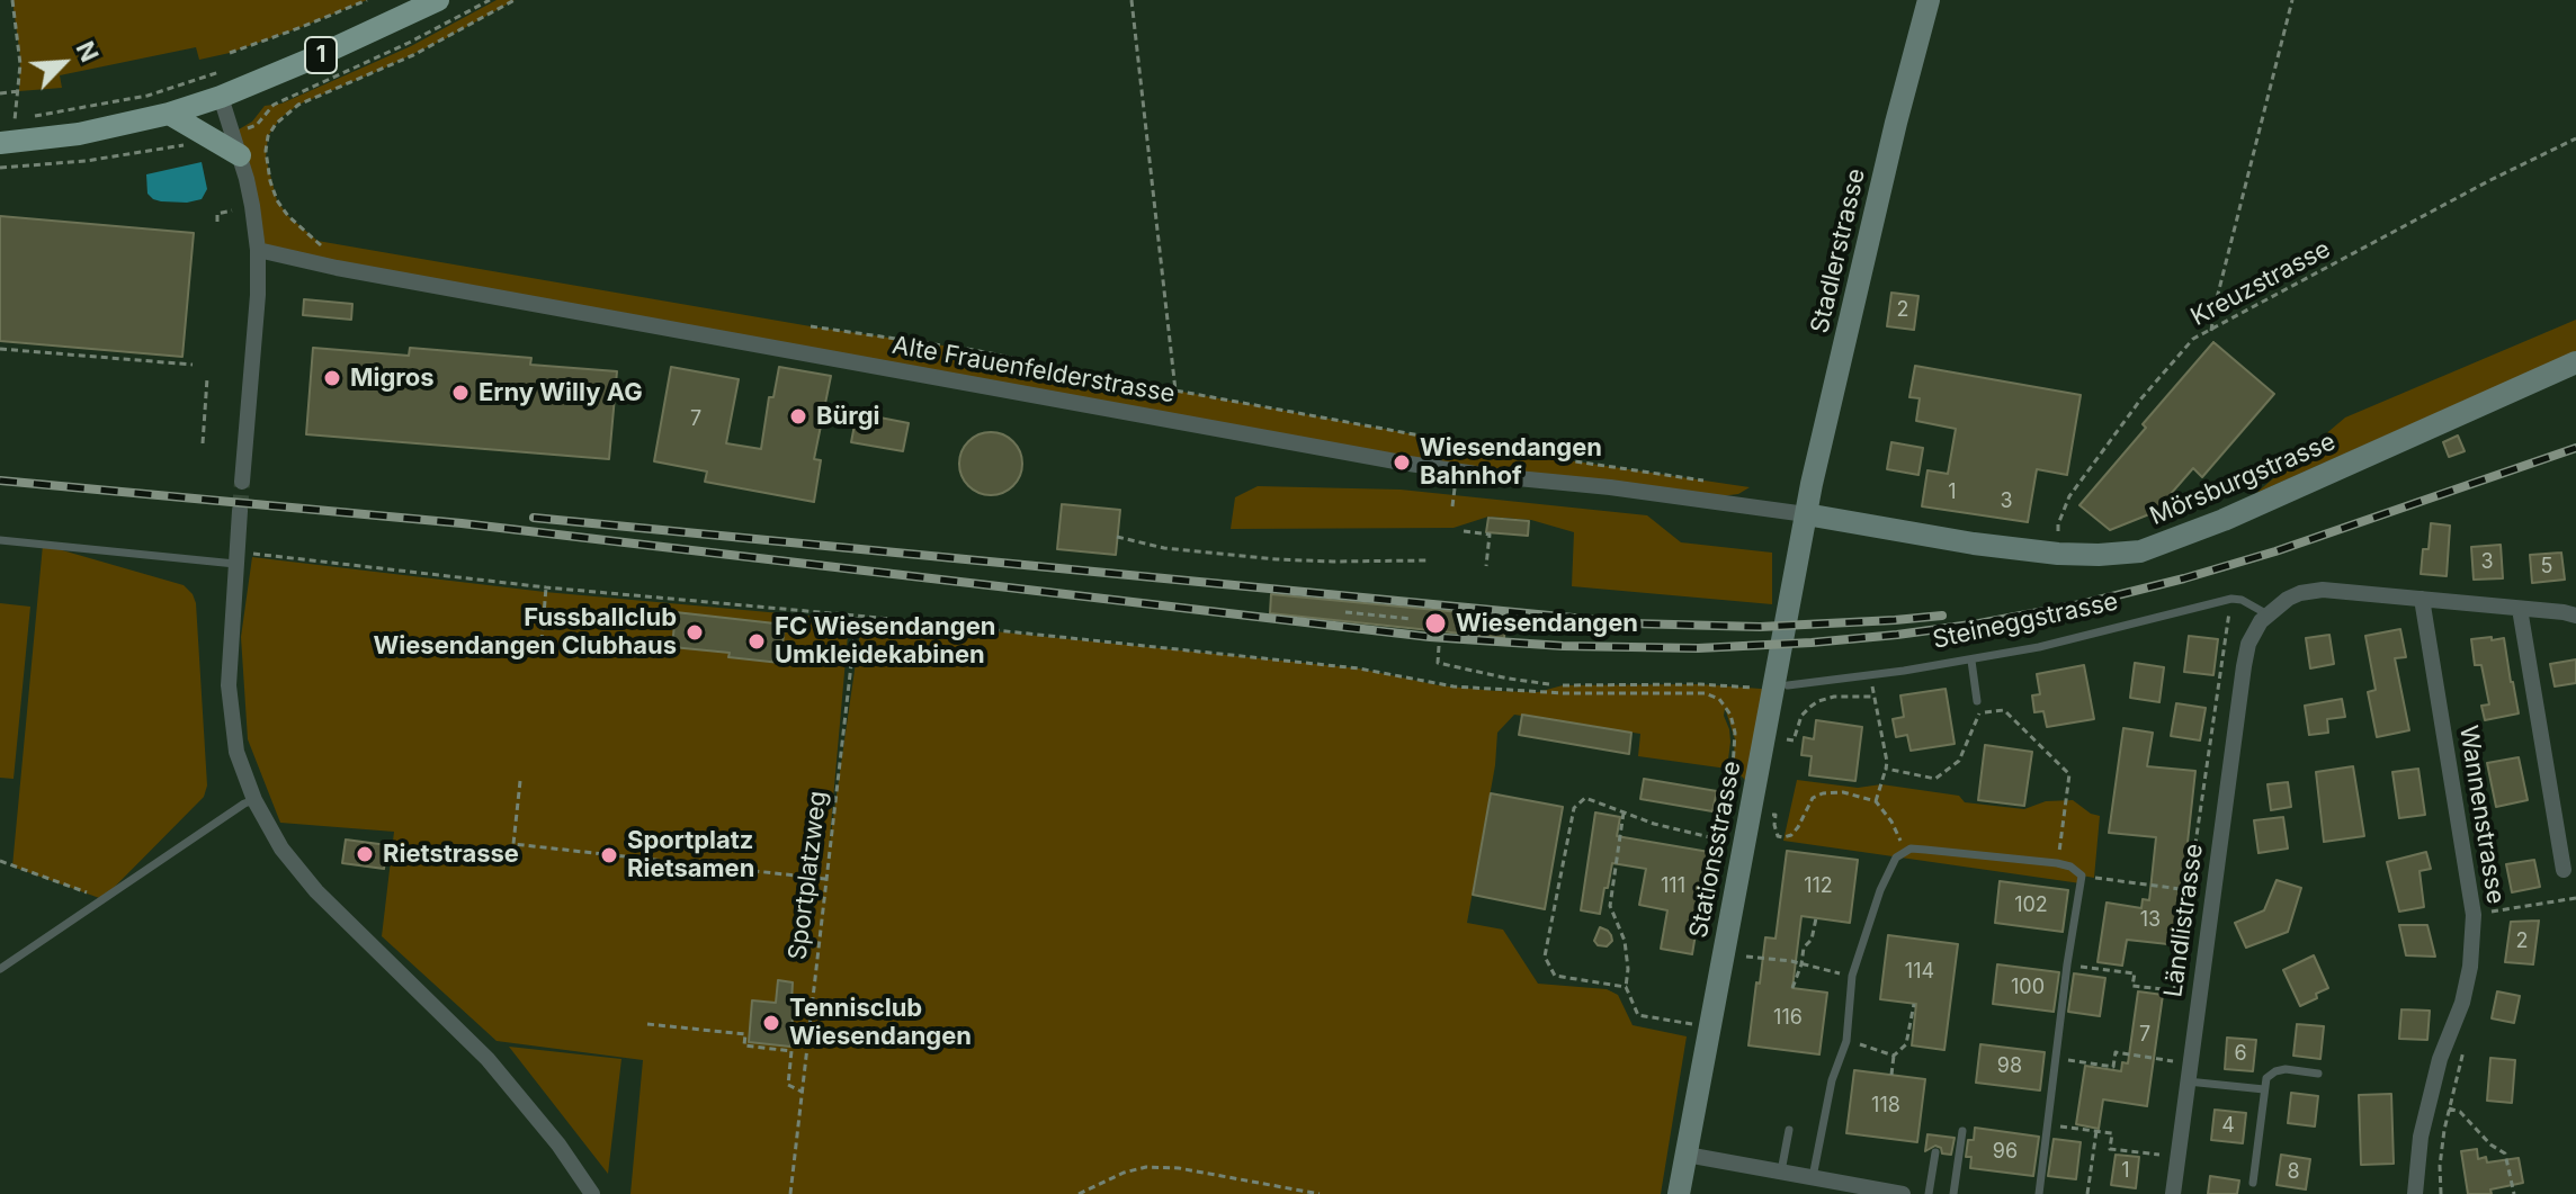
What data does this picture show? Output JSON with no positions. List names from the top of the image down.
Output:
{
  "streets": {
    "main road": [
      "1",
      "Stadlerstrasse",
      "Mörsburgstrasse",
      "Stationsstrasse"
    ],
    "street": ["Alte Frauenfelderstrasse", "Wannenstrasse", "Ländlistrasse"],
    "lane": ["Steineggstrasse"],
    "path": ["Kreuzstrasse", "Sportplatzweg"]
  },
  "crossings": [
    ["Stadlerstrasse", "Alte Frauenfelderstrasse"],
    ["Stadlerstrasse", "Mörsburgstrasse"],
    ["Stadlerstrasse", "Stationsstrasse"],
    ["Kreuzstrasse", "Mörsburgstrasse"],
    ["Alte Frauenfelderstrasse", "Mörsburgstrasse"],
    ["Alte Frauenfelderstrasse", "Stationsstrasse"],
    ["Mörsburgstrasse", "Stationsstrasse"]
  ],
  "places": [
    "Migros",
    "Erny Willy AG",
    "Bürgi",
    "Wiesendangen Bahnhof",
    "Wiesendangen",
    "Fussballclub Wiesendangen Clubhaus",
    "FC Wiesendangen Umkleidekabinen",
    "Rietstrasse",
    "Sportplatz Rietsamen",
    "Tennisclub Wiesendangen"
  ],
  "house_numbers": [
    "2",
    "7",
    "1",
    "3",
    "3",
    "5",
    "111",
    "112",
    "102",
    "13",
    "2",
    "114",
    "100",
    "116",
    "7",
    "6",
    "98",
    "118",
    "4",
    "96",
    "1",
    "8"
  ],
  "north": "top right"
}
